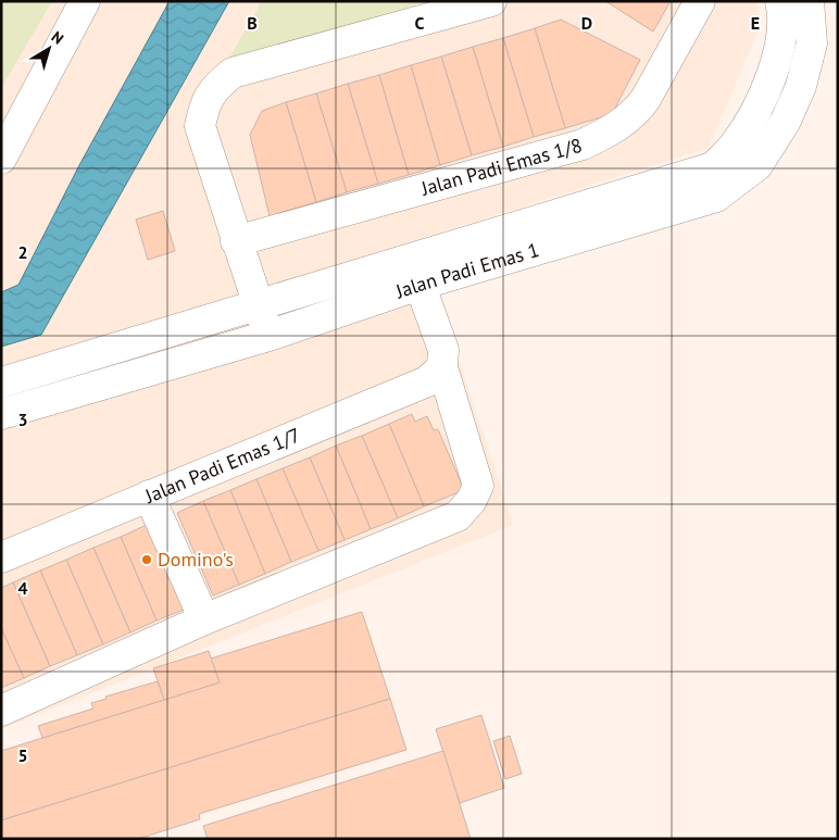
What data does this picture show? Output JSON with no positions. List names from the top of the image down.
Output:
{
  "streets": {
    "street": ["Jalan Padi Emas 1/8", "Jalan Padi Emas 1", "Jalan Padi Emas 1/7"]
  },
  "places": ["Domino's"],
  "north": "top right",
  "grid": {
    "columns": [
      "B",
      "C",
      "D",
      "E"
    ],
    "rows": [
      "2",
      "3",
      "4",
      "5"
    ]
  }
}
